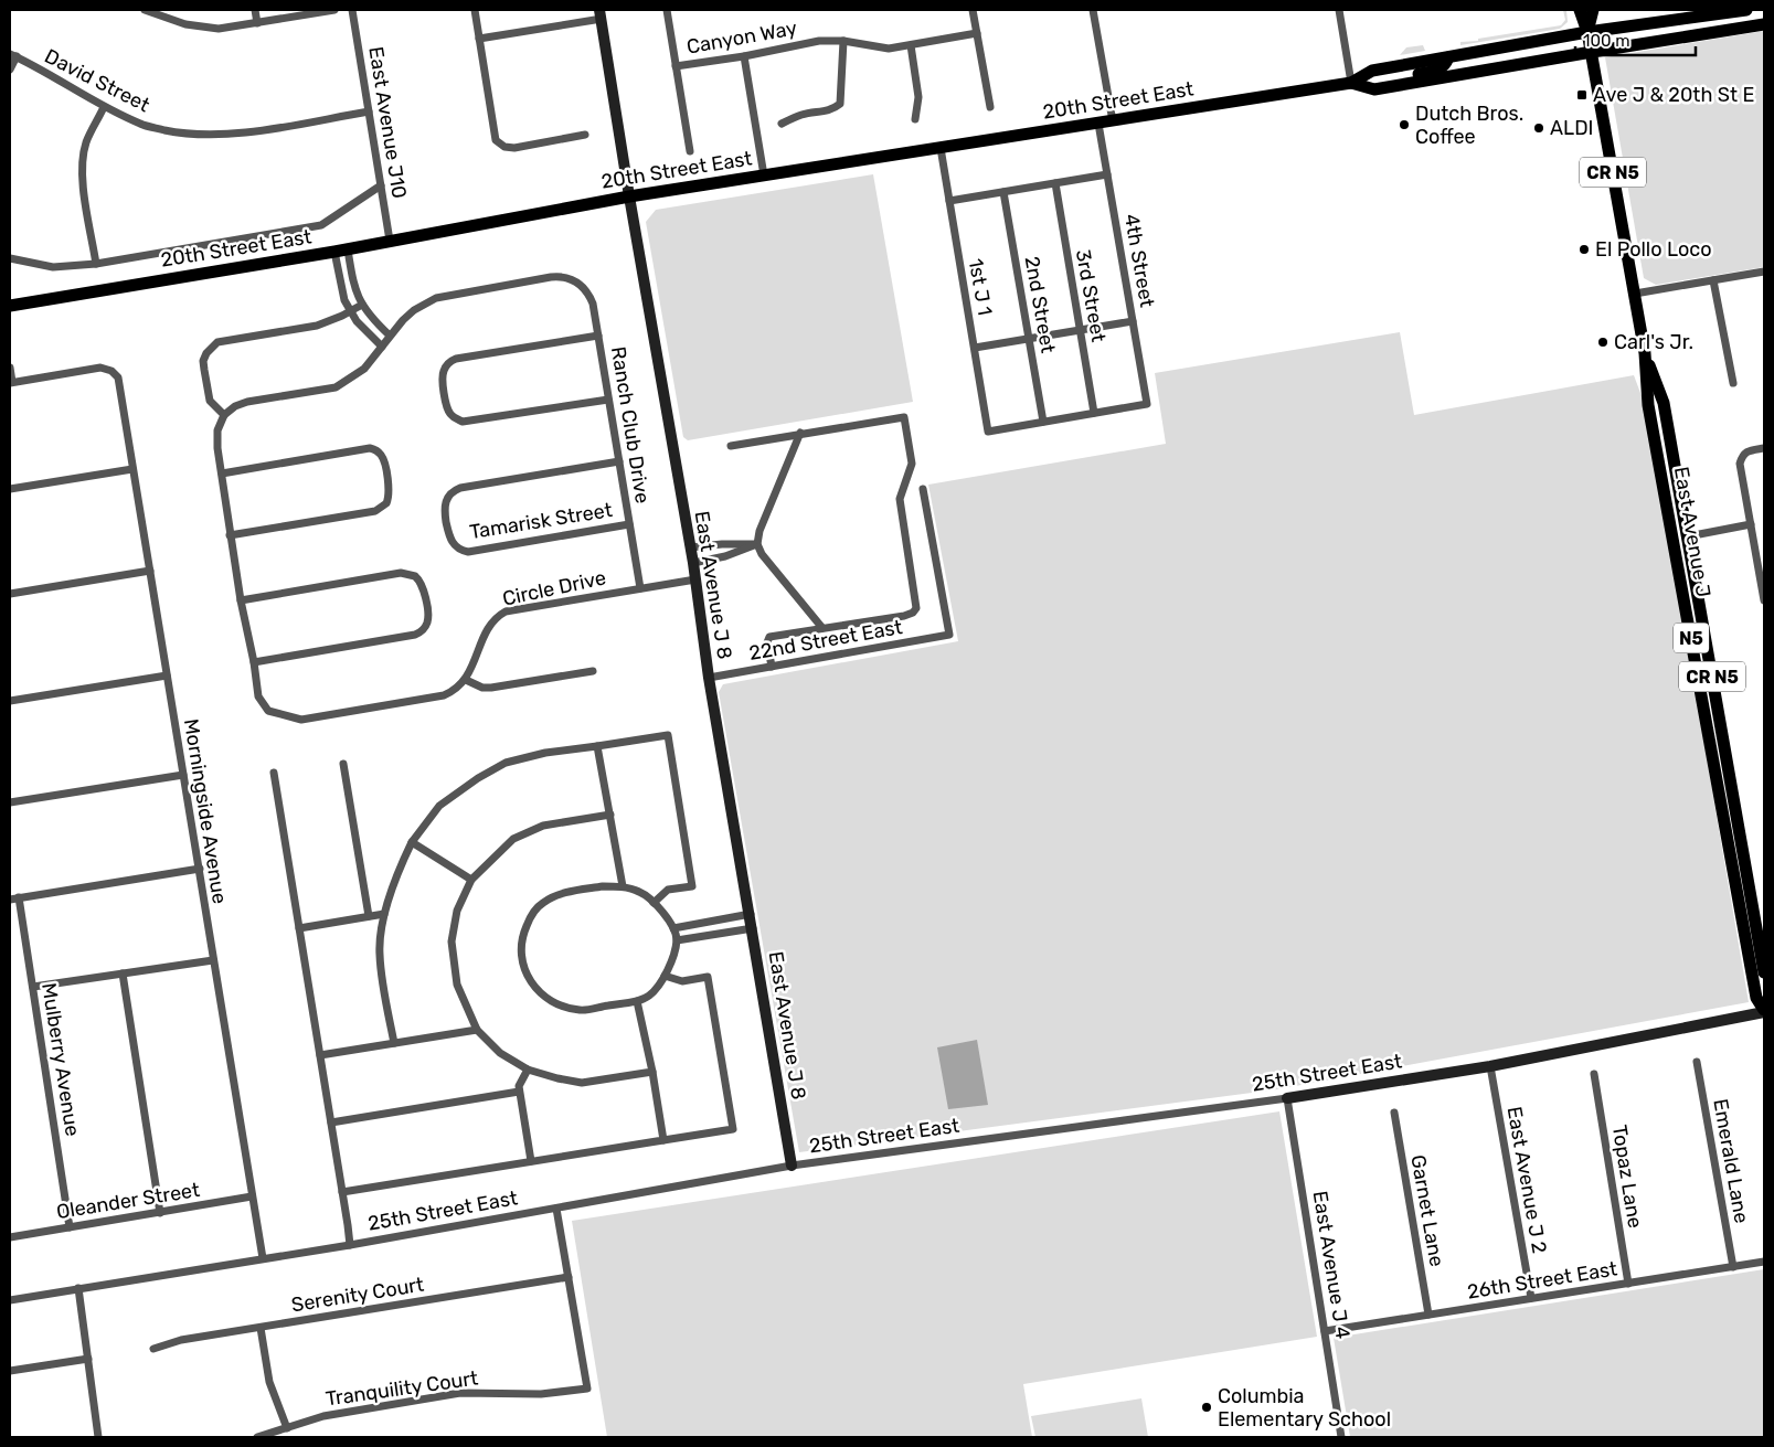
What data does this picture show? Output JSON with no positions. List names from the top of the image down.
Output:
{
  "streets": {
    "main road": [
      "20th Street East",
      "CR N5",
      "East Avenue J",
      "N5"
    ],
    "street": [
      "Canyon Way",
      "David Street",
      "East Avenue J10",
      "4th Street",
      "1st J 1",
      "3rd Street",
      "2nd Street",
      "Ranch Club Drive",
      "Tamarisk Street",
      "East Avenue J 8",
      "Circle Drive",
      "22nd Street East",
      "Morningside Avenue",
      "Mulberry Avenue",
      "25th Street East",
      "Emerald Lane",
      "Topaz Lane",
      "East Avenue J 2",
      "Oleander Street",
      "Garnet Lane",
      "East Avenue J 4",
      "26th Street East",
      "Serenity Court",
      "Tranquility Court"
    ]
  },
  "crossings": [
    ["David Street", "East Avenue J10"],
    ["20th Street East", "East Avenue J10"],
    ["20th Street East", "4th Street"],
    ["20th Street East", "1st J 1"],
    ["20th Street East", "East Avenue J"],
    ["20th Street East", "East Avenue J 8"],
    ["4th Street", "3rd Street"],
    ["1st J 1", "2nd Street"],
    ["Ranch Club Drive", "Tamarisk Street"],
    ["Ranch Club Drive", "Circle Drive"],
    ["East Avenue J", "25th Street East"],
    ["East Avenue J 8", "Circle Drive"],
    ["East Avenue J 8", "22nd Street East"],
    ["East Avenue J 8", "25th Street East"],
    ["Morningside Avenue", "25th Street East"],
    ["Morningside Avenue", "Oleander Street"],
    ["Mulberry Avenue", "Oleander Street"],
    ["25th Street East", "East Avenue J 2"],
    ["25th Street East", "East Avenue J 4"],
    ["Emerald Lane", "26th Street East"],
    ["Topaz Lane", "26th Street East"],
    ["East Avenue J 2", "26th Street East"],
    ["Garnet Lane", "26th Street East"],
    ["East Avenue J 4", "26th Street East"],
    ["Serenity Court", "Tranquility Court"]
  ],
  "places": {
    "transit": ["Ave J & 20th St E"],
    "other": [
      "Dutch Bros. Coffee",
      "ALDI",
      "El Pollo Loco",
      "Carl's Jr.",
      "Columbia Elementary School"
    ]
  },
  "scale_bar": "100 m"
}
